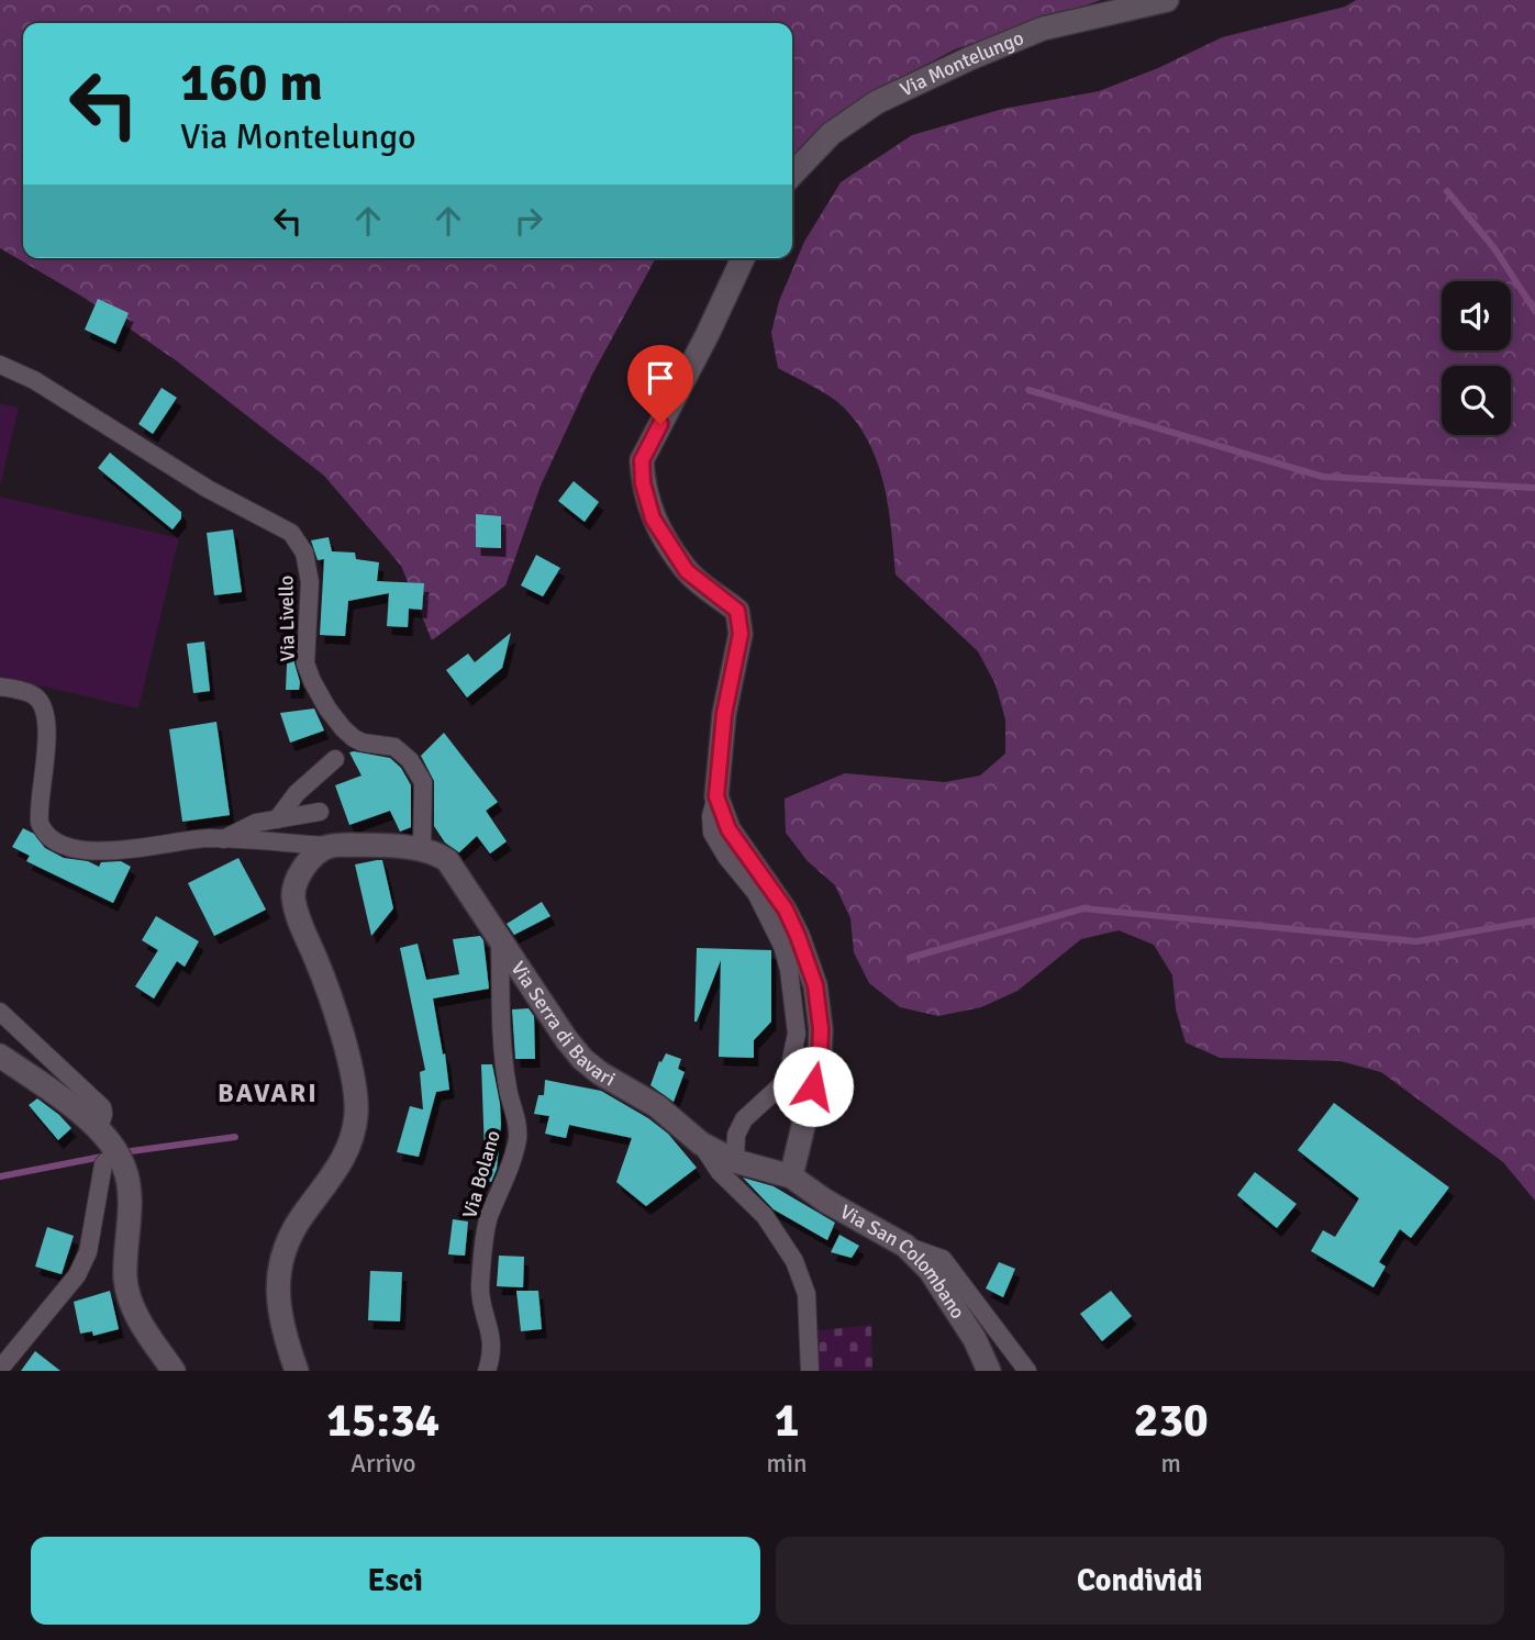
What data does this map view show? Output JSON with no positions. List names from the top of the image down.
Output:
{
  "streets": {
    "street": [
      "Via Montelungo",
      "Via Livello",
      "Via Serra di Bavari",
      "Via Bolano",
      "Via San Colombano"
    ]
  },
  "crossings": [
    ["Via Livello", "Via Serra di Bavari"],
    ["Via Serra di Bavari", "Via Bolano"],
    ["Via Serra di Bavari", "Via San Colombano"]
  ],
  "districts": ["BAVARI"],
  "page": {
    "turn": ["160 m", "Via Montelungo"],
    "eta": [
      "15:34",
      "Arrivo",
      "1",
      "min",
      "230",
      "m"
    ],
    "buttons": ["Esci", "Condividi"]
  }
}
